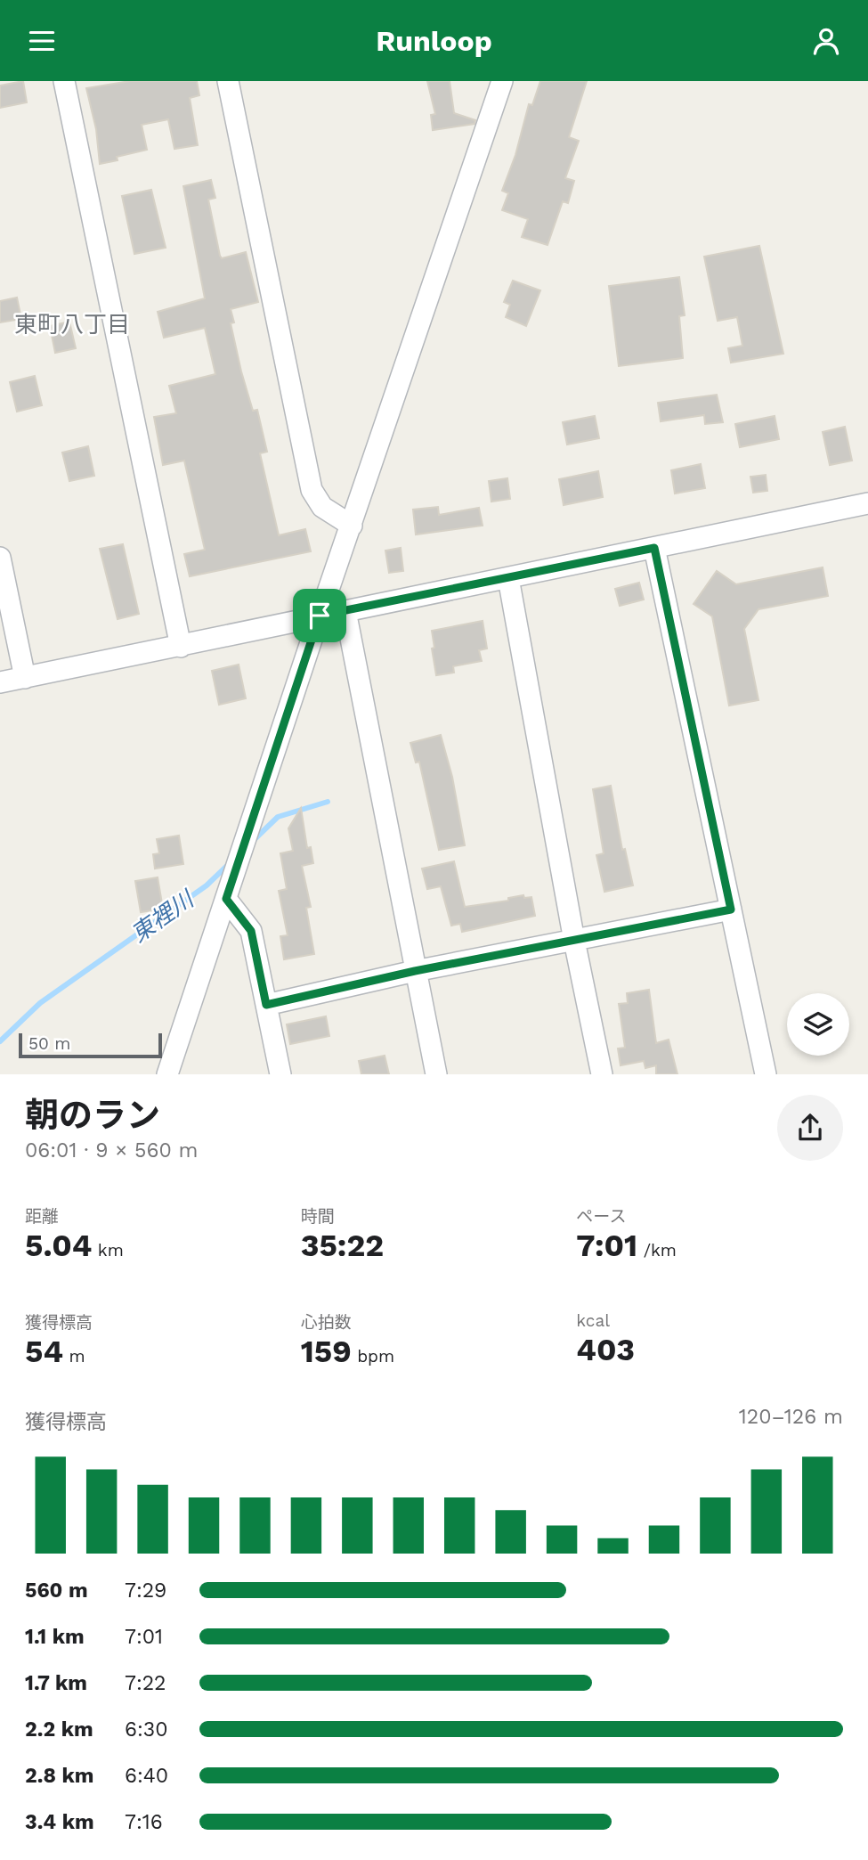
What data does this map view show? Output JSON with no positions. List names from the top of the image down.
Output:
{
  "districts": ["東町八丁目"],
  "water": ["東裡川"],
  "scale_bar": "50 m",
  "page": {
    "header": "Runloop",
    "scale": "50 m",
    "heading": ["朝のラン", "06:01 · 9 × 560 m"],
    "stats": [
      ["距離", "5.04 km"],
      ["時間", "35:22"],
      ["ペース", "7:01 /km"],
      ["獲得標高", "54 m"],
      ["心拍数", "159 bpm"],
      ["kcal", "403"]
    ],
    "chart": ["獲得標高", "120–126 m"],
    "list": [
      {
        "name": "560 m",
        "note": "7:29"
      },
      {
        "name": "1.1 km",
        "note": "7:01"
      },
      {
        "name": "1.7 km",
        "note": "7:22"
      },
      {
        "name": "2.2 km",
        "note": "6:30"
      },
      {
        "name": "2.8 km",
        "note": "6:40"
      },
      {
        "name": "3.4 km",
        "note": "7:16"
      }
    ]
  }
}
